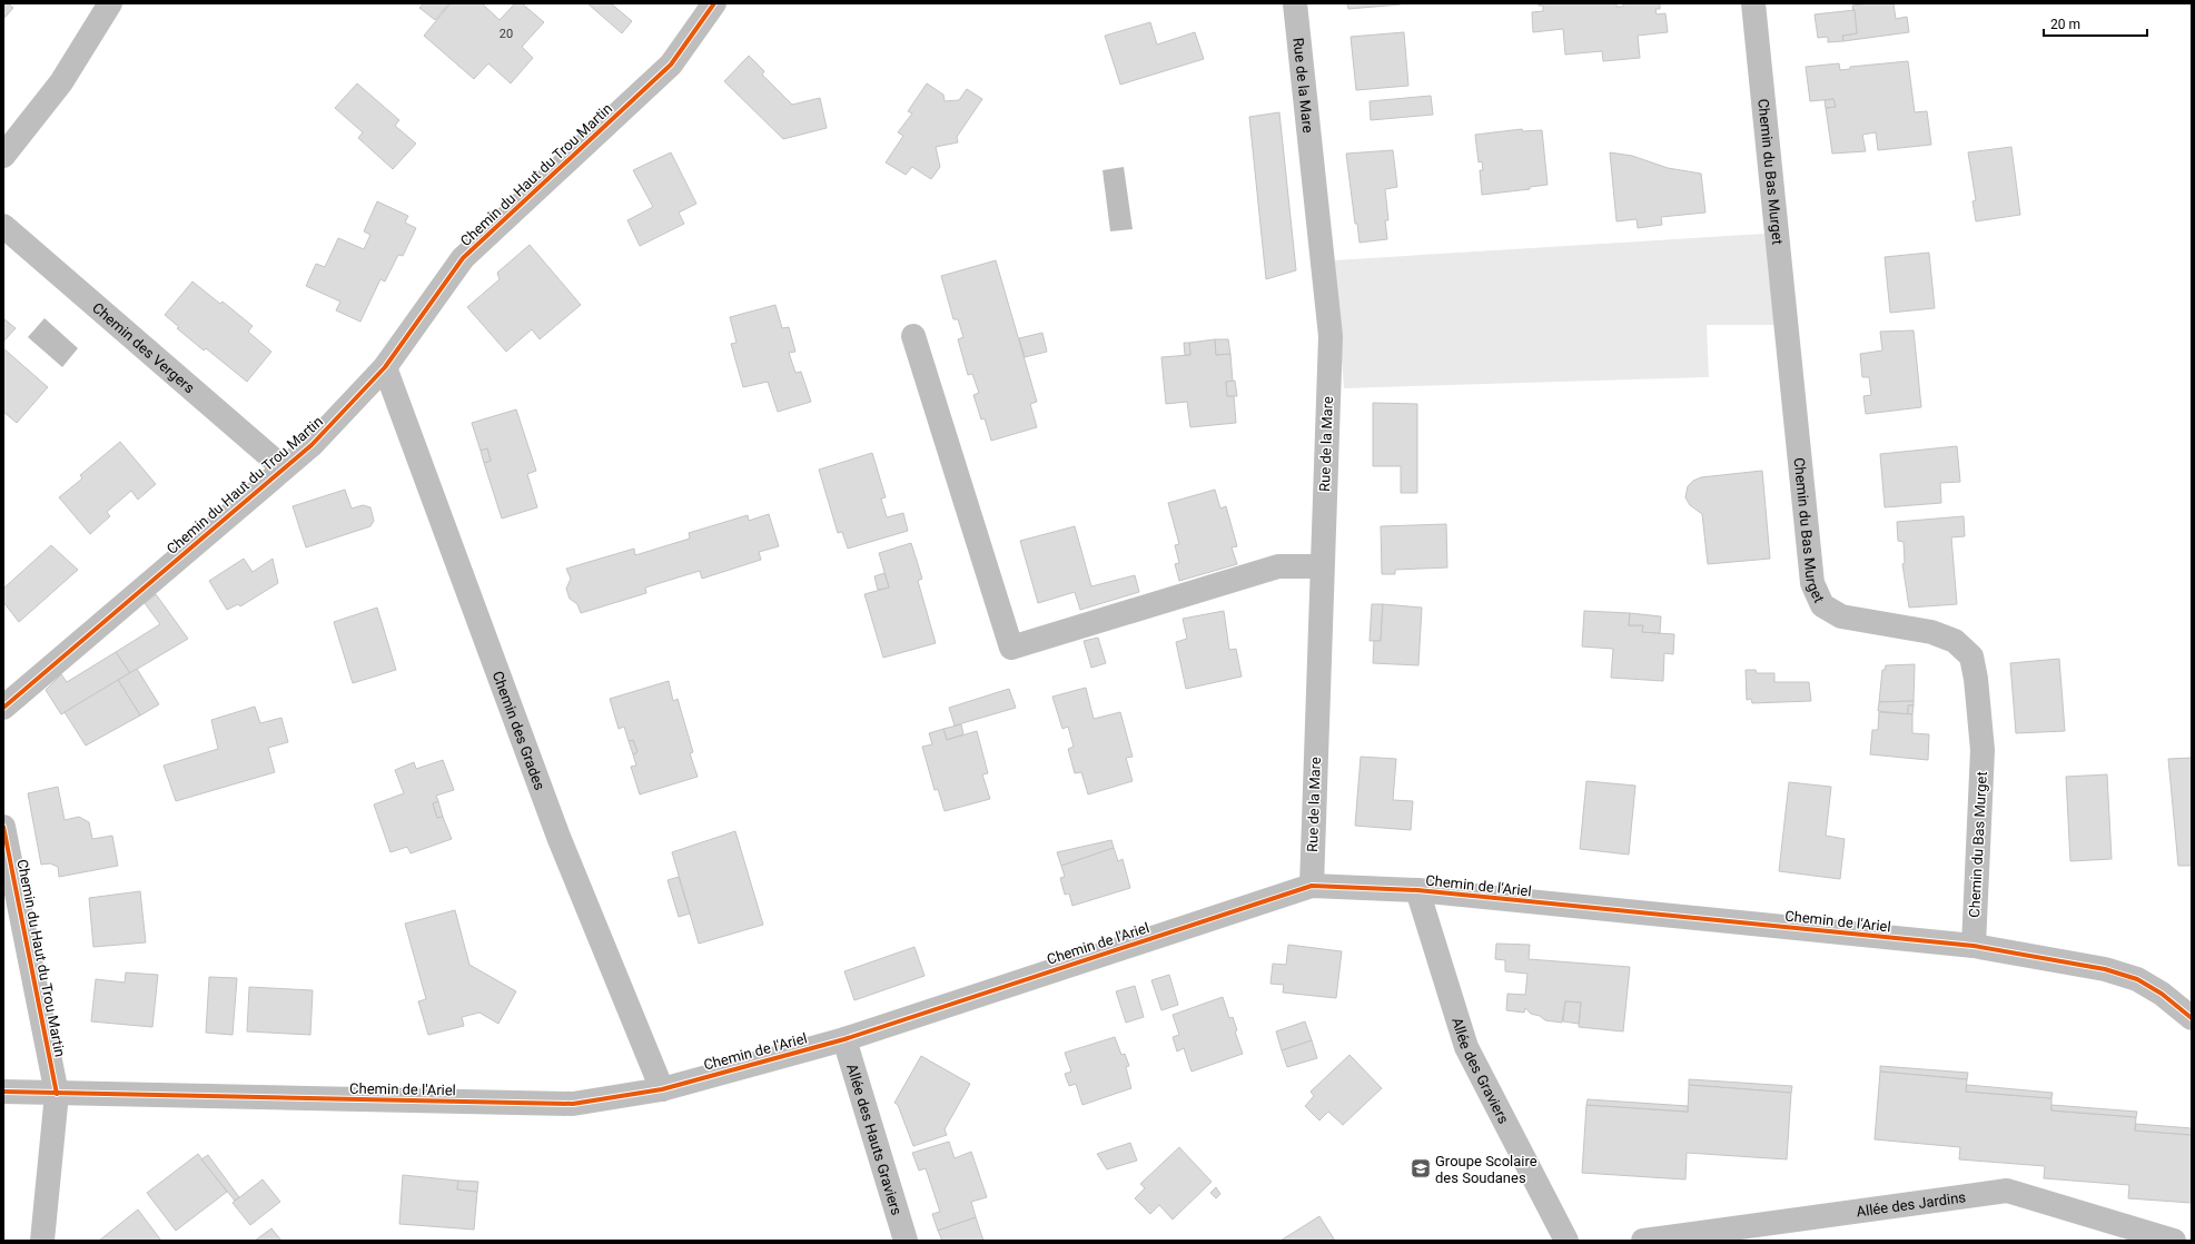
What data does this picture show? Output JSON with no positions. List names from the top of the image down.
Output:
{
  "streets": {
    "street": [
      "Rue de la Mare",
      "Chemin du Bas Murget",
      "Chemin du Haut du Trou Martin",
      "Chemin des Vergers",
      "Chemin des Grades",
      "Chemin de l'Ariel",
      "Allée des Graviers",
      "Allée des Hauts Graviers",
      "Allée des Jardins"
    ]
  },
  "crossings": [
    ["Rue de la Mare", "Chemin de l'Ariel"],
    ["Chemin du Bas Murget", "Chemin de l'Ariel"],
    ["Chemin du Haut du Trou Martin", "Chemin des Vergers"],
    ["Chemin du Haut du Trou Martin", "Chemin des Grades"],
    ["Chemin du Haut du Trou Martin", "Chemin de l'Ariel"],
    ["Chemin des Grades", "Chemin de l'Ariel"],
    ["Chemin de l'Ariel", "Allée des Graviers"],
    ["Chemin de l'Ariel", "Allée des Hauts Graviers"]
  ],
  "places": {
    "school or university": ["Groupe Scolaire des Soudanes"]
  },
  "house_numbers": ["20"],
  "scale_bar": "20 m"
}
